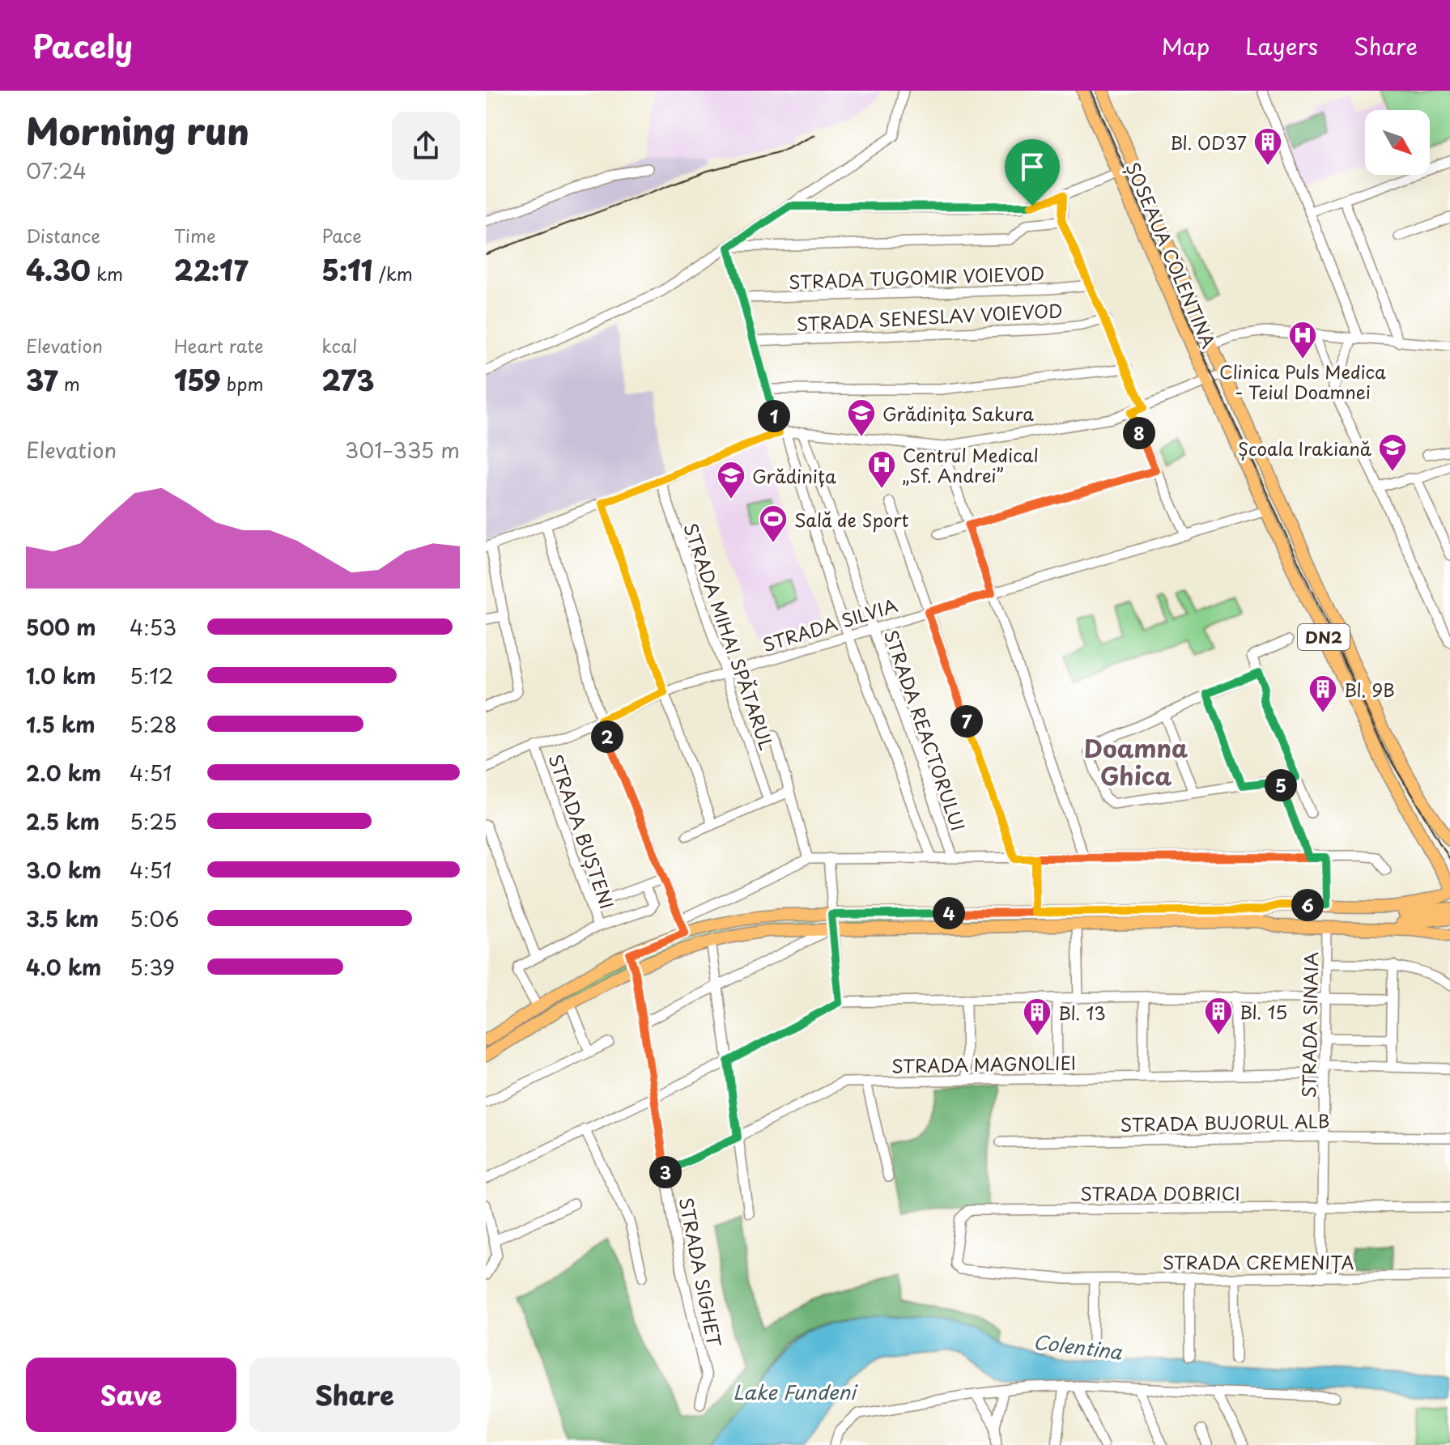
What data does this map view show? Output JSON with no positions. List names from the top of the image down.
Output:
{
  "streets": {
    "main road": ["ȘOSEAUA COLENTINA", "DN2"],
    "street": [
      "STRADA TUGOMIR VOIEVOD",
      "STRADA SENESLAV VOIEVOD",
      "STRADA SILVIA",
      "STRADA MIHAI SPĂTARUL",
      "STRADA REACTORULUI",
      "STRADA BUȘTENI",
      "STRADA SINAIA",
      "STRADA MAGNOLIEI",
      "STRADA BUJORUL ALB",
      "STRADA DOBRICI",
      "STRADA CREMENIȚA",
      "STRADA SIGHET"
    ]
  },
  "crossings": [
    ["ȘOSEAUA COLENTINA", "STRADA SILVIA"],
    ["STRADA SILVIA", "STRADA MIHAI SPĂTARUL"],
    ["STRADA SILVIA", "STRADA REACTORULUI"],
    ["STRADA SILVIA", "STRADA BUȘTENI"],
    ["STRADA SINAIA", "STRADA MAGNOLIEI"],
    ["STRADA SINAIA", "STRADA BUJORUL ALB"],
    ["STRADA SINAIA", "STRADA DOBRICI"],
    ["STRADA SINAIA", "STRADA CREMENIȚA"],
    ["STRADA MAGNOLIEI", "STRADA SIGHET"],
    ["STRADA DOBRICI", "STRADA CREMENIȚA"]
  ],
  "districts": ["Doamna Ghica"],
  "water": ["Colentina", "Lake Fundeni"],
  "places": {
    "building": [
      "Bl. OD37",
      "Bl. 9B",
      "Bl. 15",
      "Bl. 13"
    ],
    "hospital": ["Clinica Puls Medica - Teiul Doamnei", "Centrul Medical „Sf. Andrei”"],
    "school or university": ["Grădinița Sakura", "Școala Irakiană", "Grădinița"],
    "sports": ["Sală de Sport"]
  },
  "north": "bottom right",
  "page": {
    "header": "Pacely",
    "nav": ["Map", "Layers", "Share"],
    "heading": ["Morning run", "07:24"],
    "stats": [
      ["Distance", "4.30 km"],
      ["Time", "22:17"],
      ["Pace", "5:11 /km"],
      ["Elevation", "37 m"],
      ["Heart rate", "159 bpm"],
      ["kcal", "273"]
    ],
    "pins": [
      "1",
      "8",
      "7",
      "2",
      "5",
      "6",
      "4",
      "3"
    ],
    "chart": ["Elevation", "301–335 m"],
    "list": [
      {
        "name": "500 m",
        "note": "4:53"
      },
      {
        "name": "1.0 km",
        "note": "5:12"
      },
      {
        "name": "1.5 km",
        "note": "5:28"
      },
      {
        "name": "2.0 km",
        "note": "4:51"
      },
      {
        "name": "2.5 km",
        "note": "5:25"
      },
      {
        "name": "3.0 km",
        "note": "4:51"
      },
      {
        "name": "3.5 km",
        "note": "5:06"
      },
      {
        "name": "4.0 km",
        "note": "5:39"
      }
    ],
    "buttons": ["Save", "Share"]
  }
}
